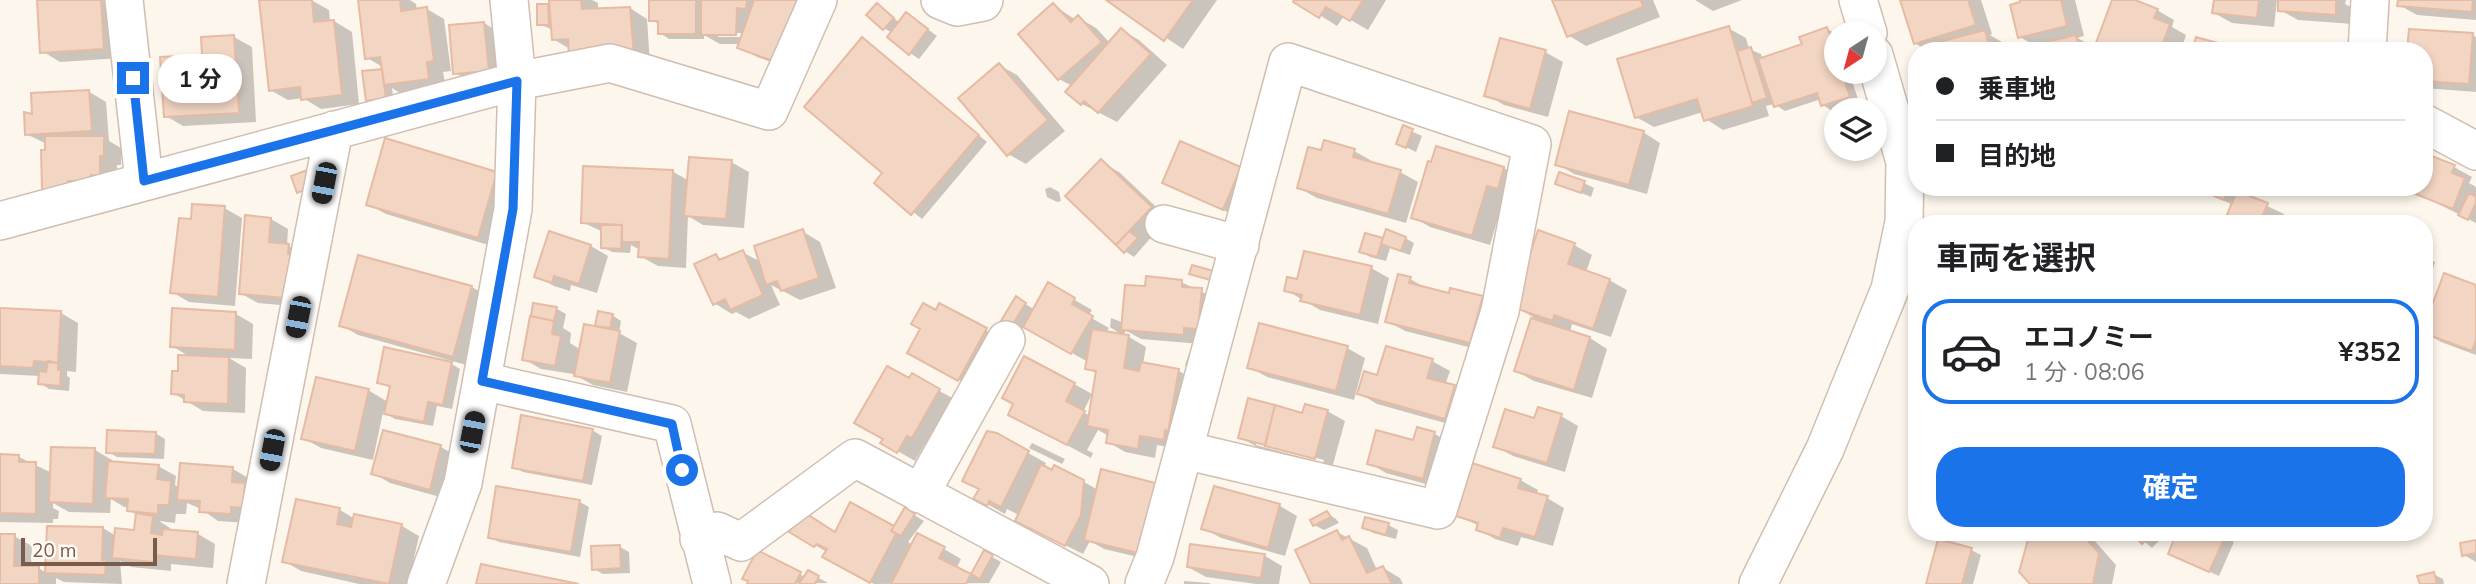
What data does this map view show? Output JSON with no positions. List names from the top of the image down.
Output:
{
  "scale_bar": "20 m",
  "north": "bottom left",
  "page": {
    "banner": ["乗車地", "目的地"],
    "bubble": "1 分",
    "heading": "車両を選択",
    "list": [
      {
        "name": "エコノミー",
        "note": "1 分 · 08:06",
        "value": "¥352"
      }
    ],
    "buttons": "確定",
    "scale": "20 m"
  }
}
